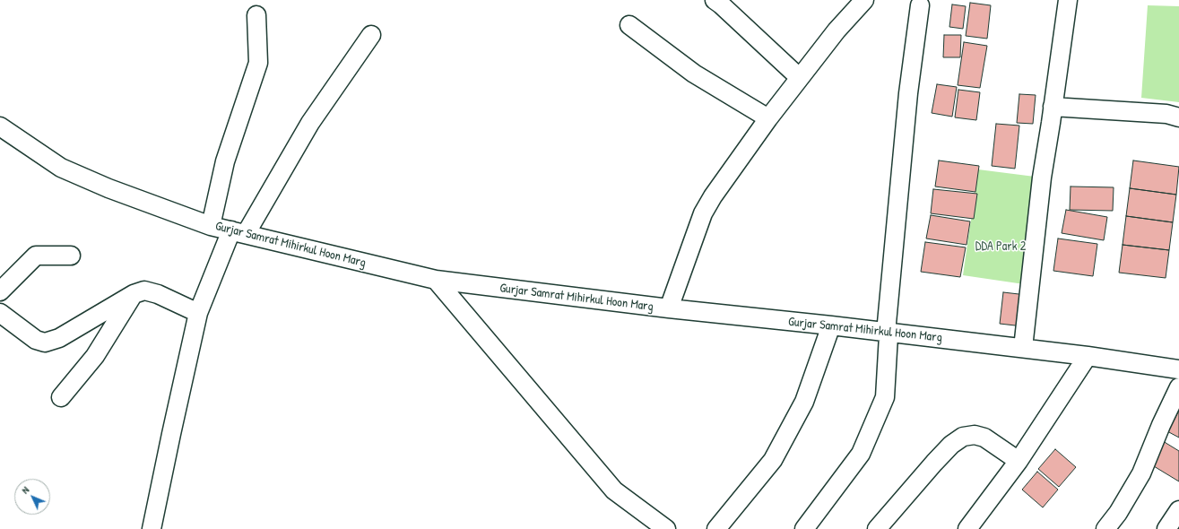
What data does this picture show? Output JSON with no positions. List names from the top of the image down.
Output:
{
  "streets": {
    "street": ["Gurjar Samrat Mihirkul Hoon Marg"]
  },
  "parks": ["DDA Park 2"],
  "north": "top left"
}
